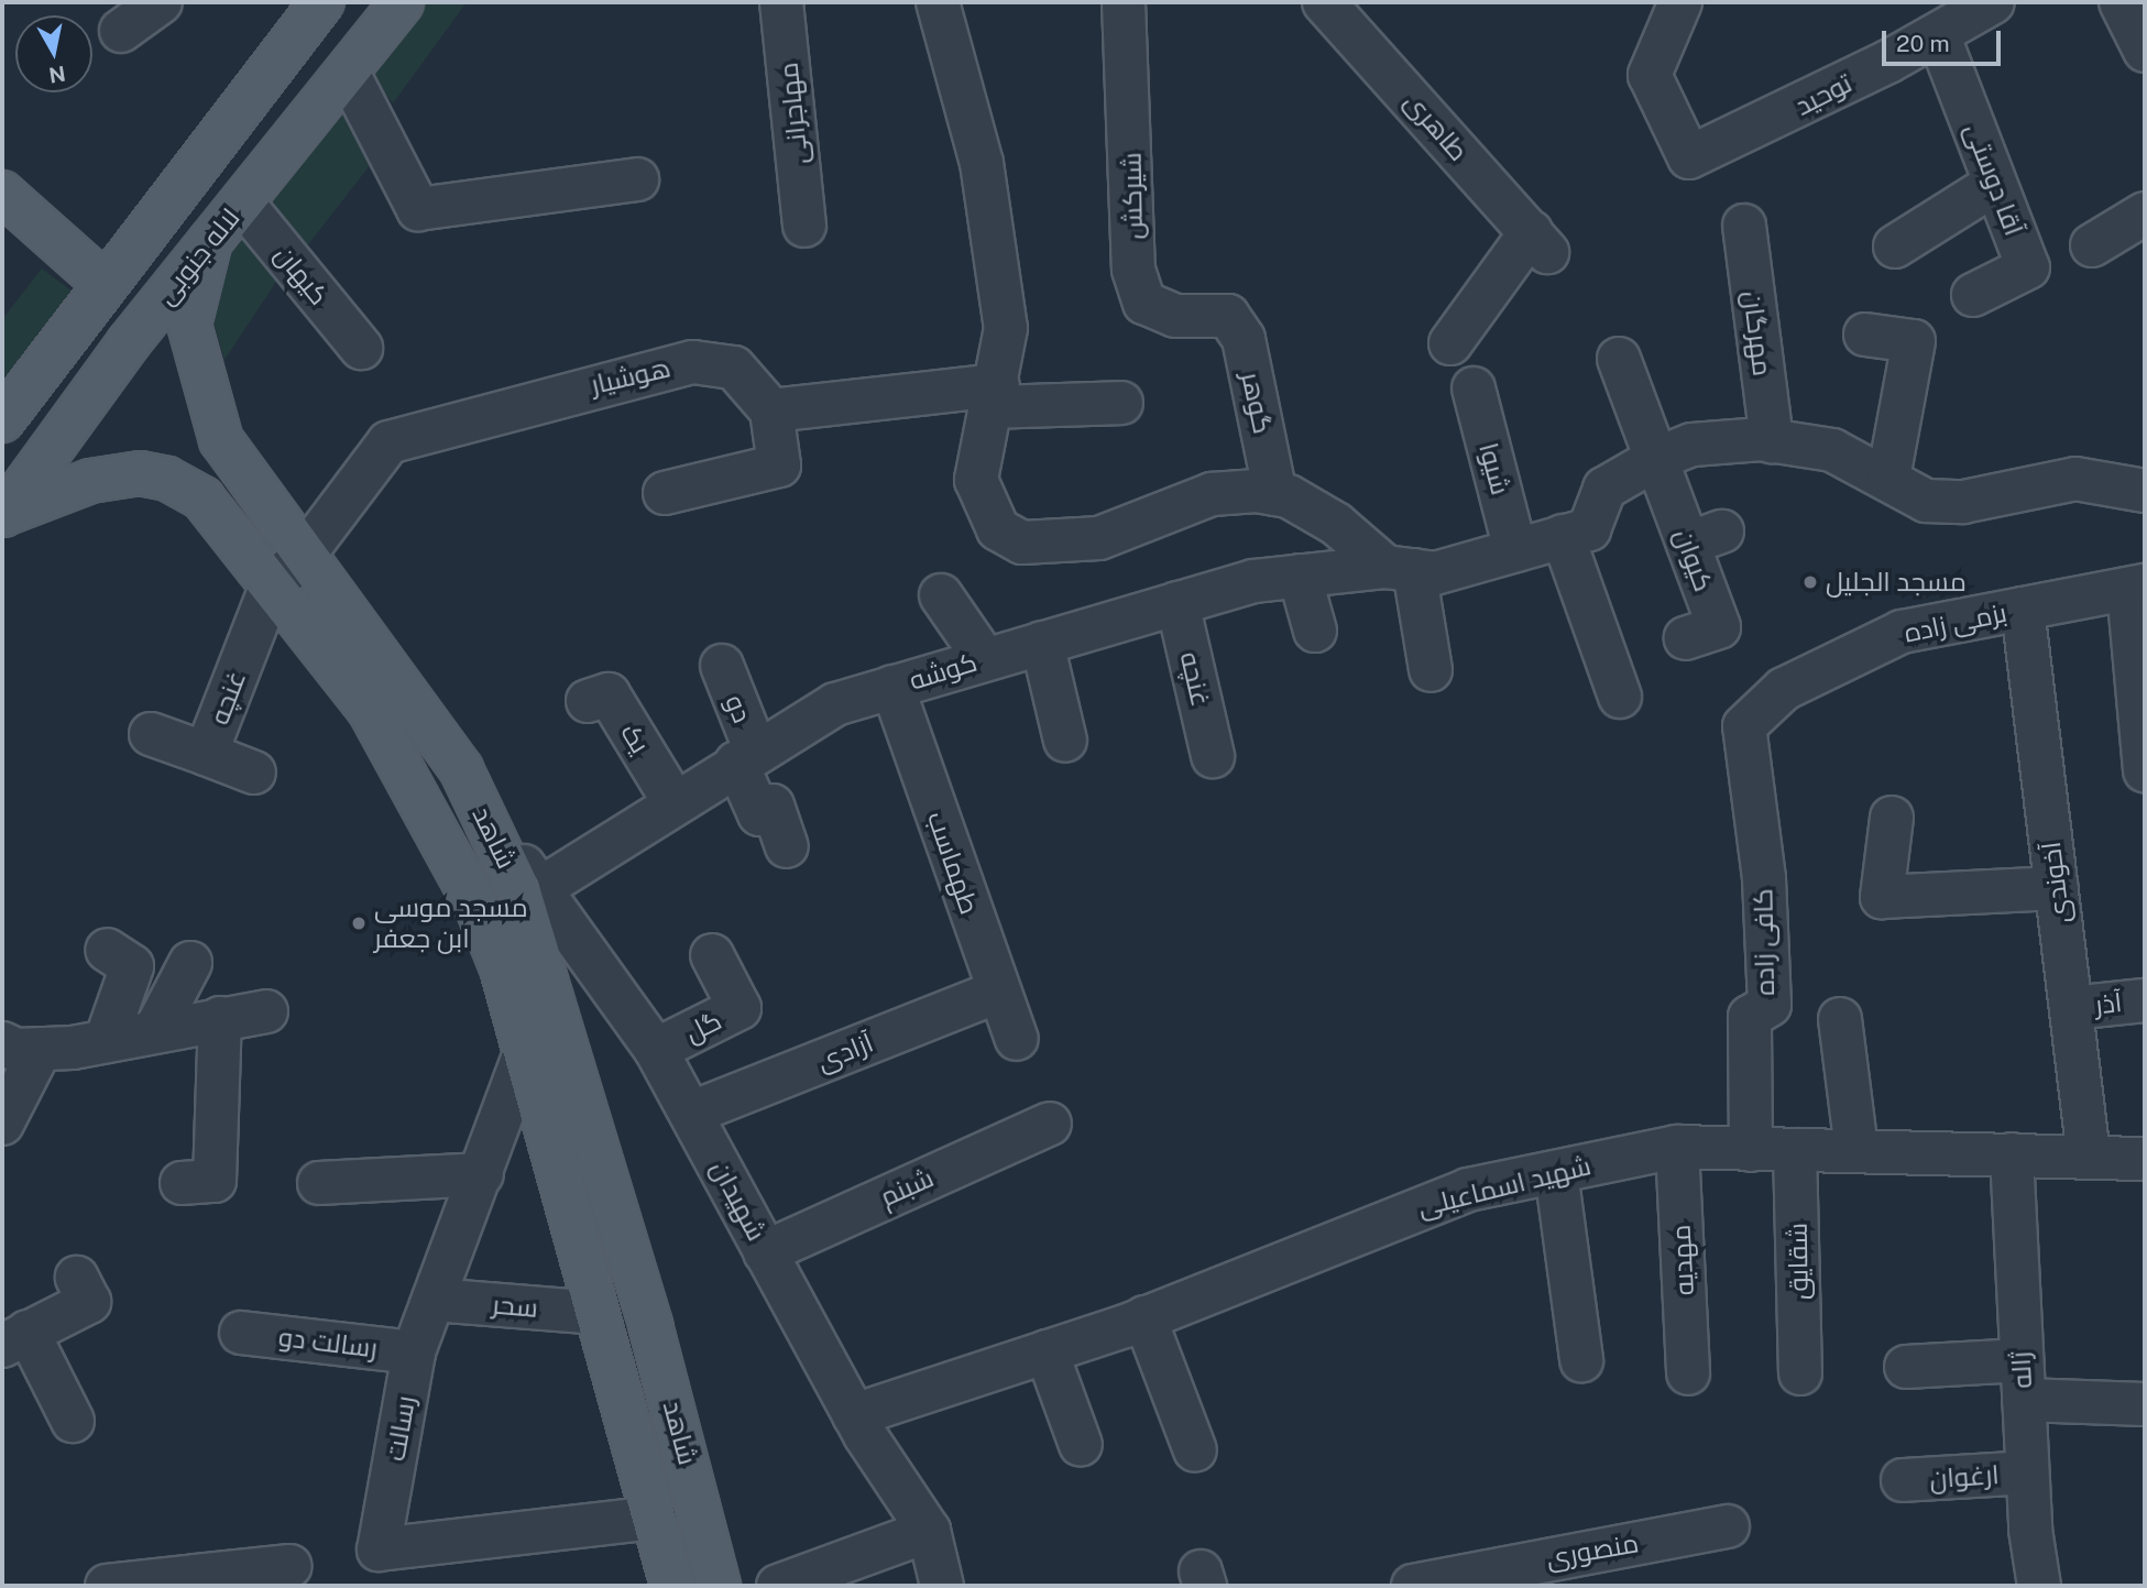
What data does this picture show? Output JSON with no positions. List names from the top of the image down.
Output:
{
  "streets": {
    "main road": ["لاله جنوبی", "شاهد"],
    "street": [
      "توحید",
      "مهاجرانی",
      "طاهری",
      "آقا دوستی",
      "شیرکش",
      "کیهان",
      "مهرگان",
      "هوشیار",
      "گوهر",
      "شیوا",
      "کیوان",
      "بزمی زاده",
      "کوشه",
      "غنچه",
      "دو",
      "یک",
      "طهماسب",
      "آخوندی",
      "کافی زاده",
      "آذر",
      "گل",
      "آزادی",
      "شهید اسماعیلی",
      "شبنم",
      "شهیدان",
      "مهدیه",
      "شقایق",
      "سحر",
      "رسالت دو",
      "ژاله",
      "رسالت",
      "ارغوان",
      "منصوری"
    ]
  },
  "crossings": [
    ["توحید", "آقا دوستی"],
    ["شیرکش", "گوهر"],
    ["لاله جنوبی", "کیهان"],
    ["لاله جنوبی", "شاهد"],
    ["هوشیار", "غنچه"],
    ["هوشیار", "شاهد"],
    ["شیوا", "کوشه"],
    ["کیوان", "کوشه"],
    ["بزمی زاده", "آخوندی"],
    ["بزمی زاده", "کافی زاده"],
    ["کوشه", "غنچه"],
    ["کوشه", "دو"],
    ["کوشه", "یک"],
    ["کوشه", "طهماسب"],
    ["کوشه", "شهیدان"],
    ["غنچه", "شاهد"],
    ["شاهد", "شهیدان"],
    ["شاهد", "سحر"],
    ["شاهد", "رسالت"],
    ["طهماسب", "آزادی"],
    ["آخوندی", "آذر"],
    ["آخوندی", "شهید اسماعیلی"],
    ["کافی زاده", "شهید اسماعیلی"],
    ["گل", "شهیدان"],
    ["آزادی", "شهیدان"],
    ["شهید اسماعیلی", "شهیدان"],
    ["شهید اسماعیلی", "مهدیه"],
    ["شهید اسماعیلی", "شقایق"],
    ["شهید اسماعیلی", "ژاله"],
    ["شبنم", "شهیدان"],
    ["سحر", "رسالت"],
    ["رسالت دو", "رسالت"],
    ["ژاله", "ارغوان"]
  ],
  "places": ["مسجد الجلیل", "مسجد موسی ابن جعفر"],
  "scale_bar": "20 m",
  "north": "bottom"
}
